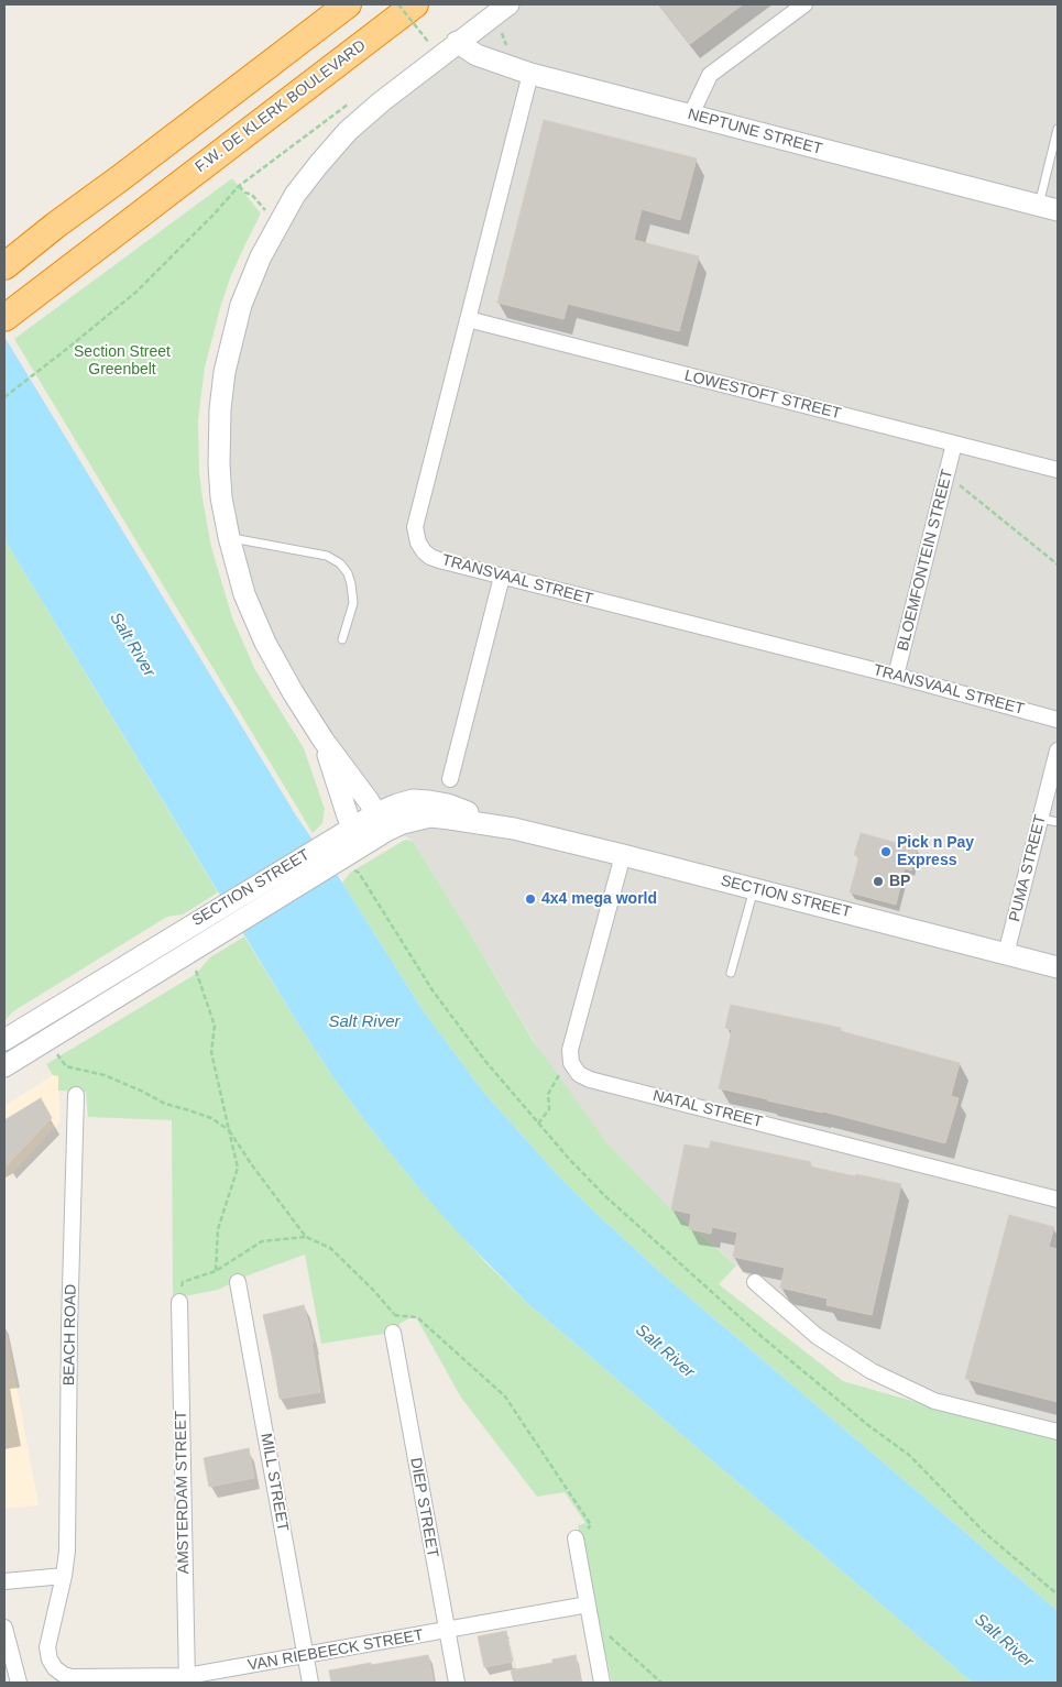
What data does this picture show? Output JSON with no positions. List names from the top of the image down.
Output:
{
  "streets": {
    "highway": ["F.W. DE KLERK BOULEVARD"],
    "street": [
      "NEPTUNE STREET",
      "LOWESTOFT STREET",
      "BLOEMFONTEIN STREET",
      "TRANSVAAL STREET",
      "PUMA STREET",
      "SECTION STREET",
      "NATAL STREET",
      "BEACH ROAD",
      "MILL STREET",
      "AMSTERDAM STREET",
      "DIEP STREET",
      "VAN RIEBEECK STREET"
    ]
  },
  "crossings": [
    ["NEPTUNE STREET", "TRANSVAAL STREET"],
    ["LOWESTOFT STREET", "BLOEMFONTEIN STREET"],
    ["LOWESTOFT STREET", "TRANSVAAL STREET"],
    ["BLOEMFONTEIN STREET", "TRANSVAAL STREET"],
    ["PUMA STREET", "SECTION STREET"],
    ["SECTION STREET", "NATAL STREET"],
    ["BEACH ROAD", "VAN RIEBEECK STREET"],
    ["MILL STREET", "VAN RIEBEECK STREET"],
    ["AMSTERDAM STREET", "VAN RIEBEECK STREET"],
    ["DIEP STREET", "VAN RIEBEECK STREET"]
  ],
  "water": ["Salt River"],
  "parks": ["Section Street Greenbelt"],
  "places": ["Pick n Pay Express", "BP", "4x4 mega world"]
}
